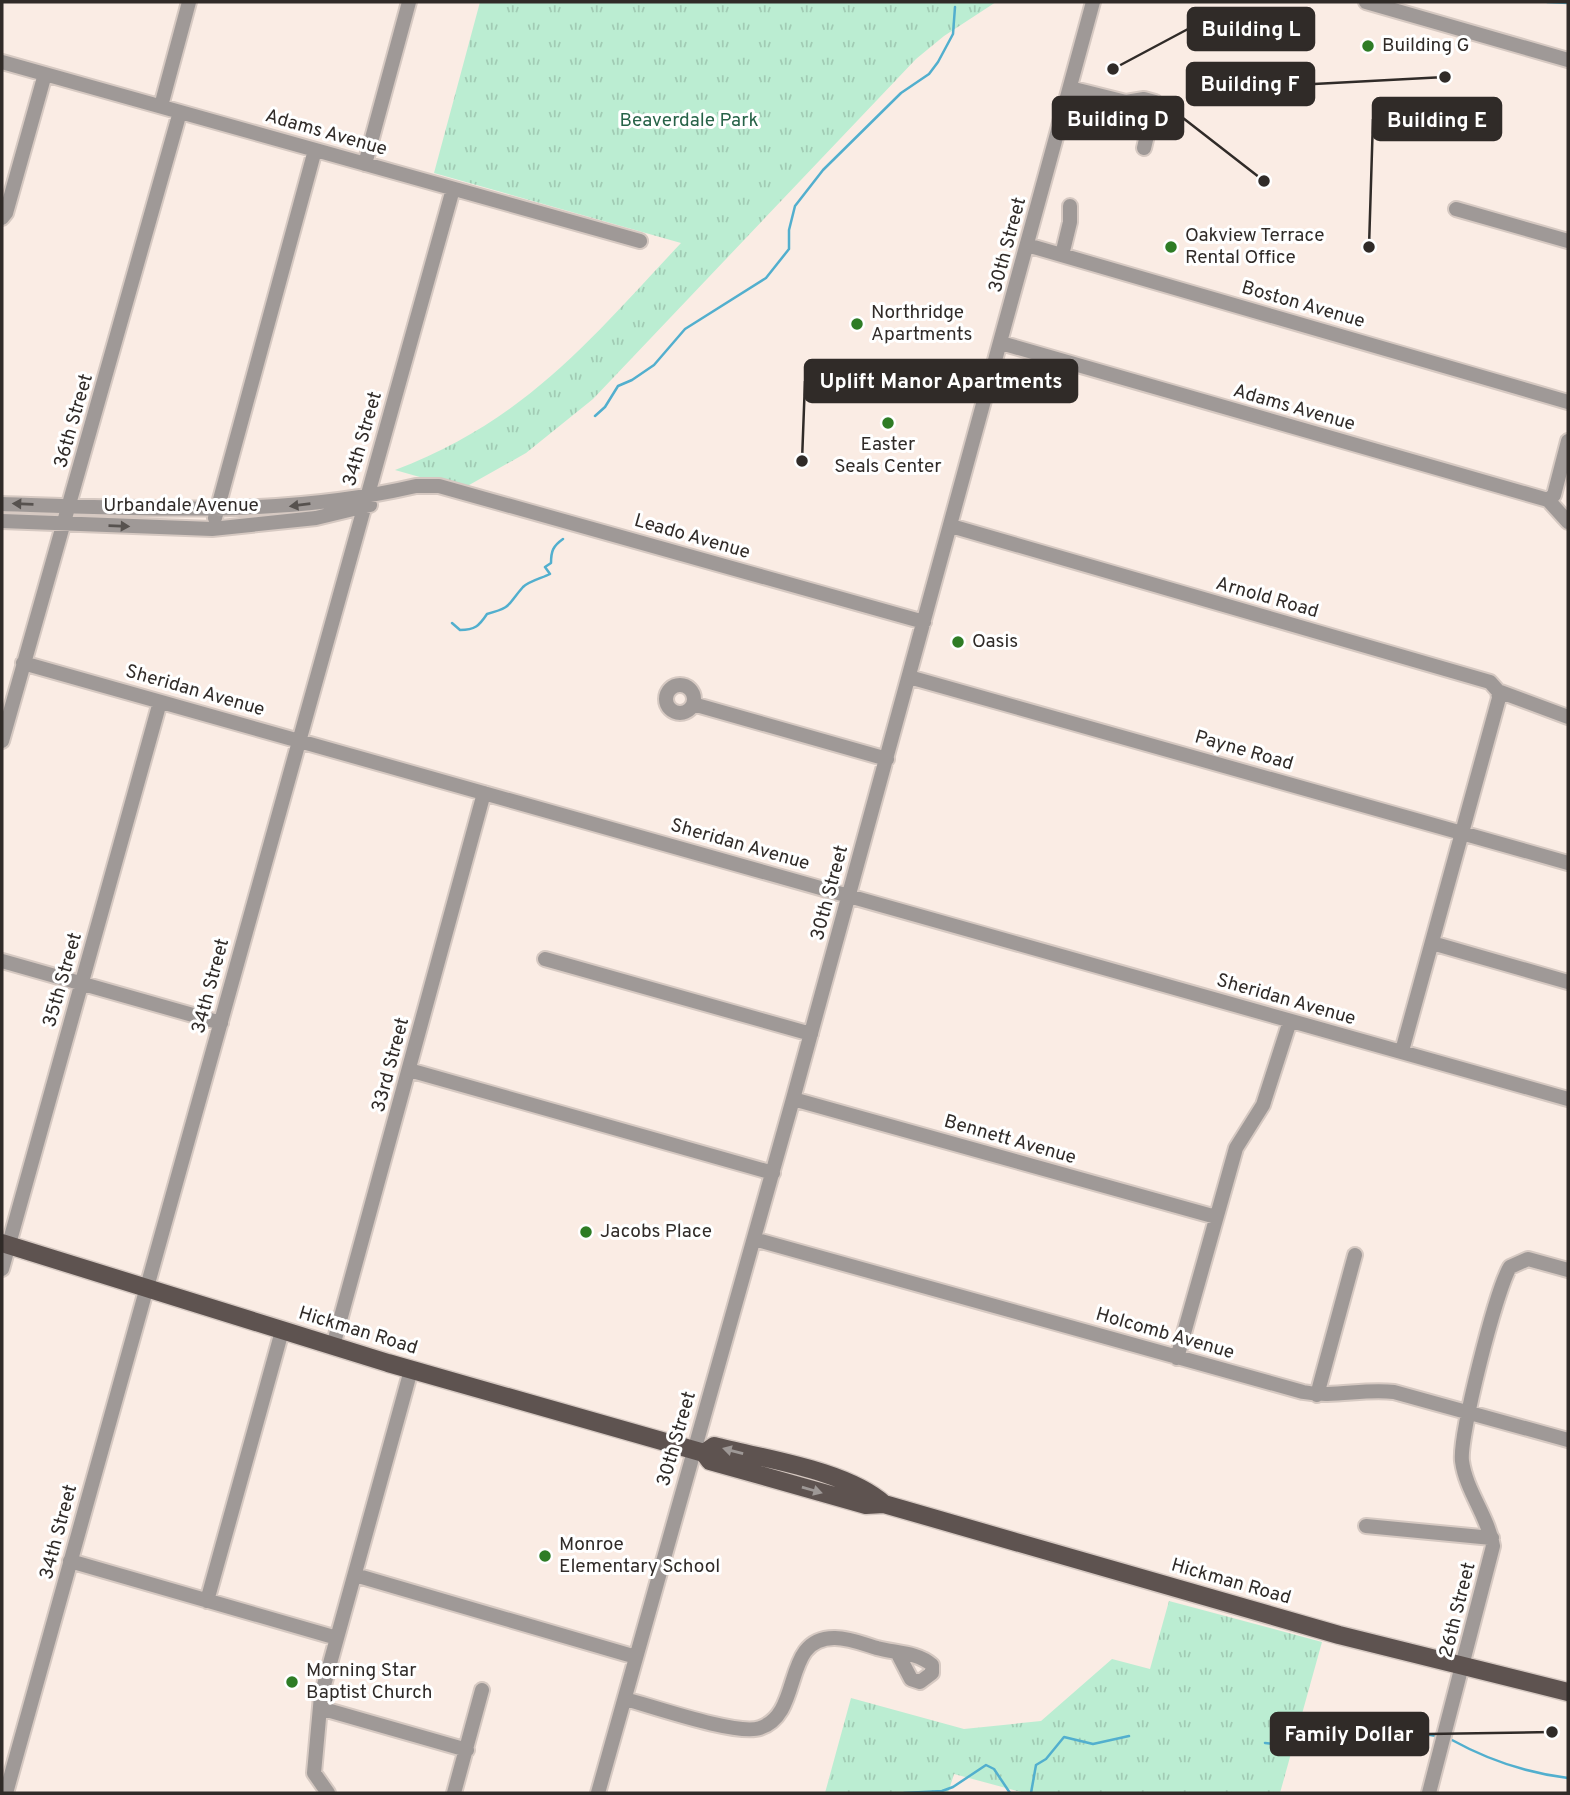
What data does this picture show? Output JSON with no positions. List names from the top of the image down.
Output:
{
  "streets": {
    "main road": ["Hickman Road"],
    "street": [
      "Adams Avenue",
      "30th Street",
      "Boston Avenue",
      "36th Street",
      "34th Street",
      "Urbandale Avenue",
      "Leado Avenue",
      "Arnold Road",
      "Sheridan Avenue",
      "Payne Road",
      "35th Street",
      "33rd Street",
      "Bennett Avenue",
      "Holcomb Avenue",
      "26th Street"
    ]
  },
  "crossings": [
    ["Adams Avenue", "30th Street"],
    ["Adams Avenue", "36th Street"],
    ["Adams Avenue", "34th Street"],
    ["30th Street", "Boston Avenue"],
    ["30th Street", "Leado Avenue"],
    ["30th Street", "Arnold Road"],
    ["30th Street", "Sheridan Avenue"],
    ["30th Street", "Payne Road"],
    ["30th Street", "Bennett Avenue"],
    ["30th Street", "Hickman Road"],
    ["30th Street", "Holcomb Avenue"],
    ["36th Street", "Urbandale Avenue"],
    ["36th Street", "Sheridan Avenue"],
    ["34th Street", "Urbandale Avenue"],
    ["34th Street", "Sheridan Avenue"],
    ["34th Street", "Hickman Road"],
    ["Urbandale Avenue", "Leado Avenue"],
    ["Sheridan Avenue", "35th Street"],
    ["Sheridan Avenue", "33rd Street"],
    ["35th Street", "Hickman Road"],
    ["33rd Street", "Hickman Road"],
    ["Hickman Road", "26th Street"],
    ["Holcomb Avenue", "26th Street"]
  ],
  "parks": ["Beaverdale Park"],
  "places": [
    "Building G",
    "Building L",
    "Building F",
    "Building D",
    "Oakview Terrace Rental Office",
    "Building E",
    "Northridge Apartments",
    "Easter Seals Center",
    "Uplift Manor Apartments",
    "Oasis",
    "Jacobs Place",
    "Monroe Elementary School",
    "Morning Star Baptist Church",
    "Family Dollar"
  ]
}
